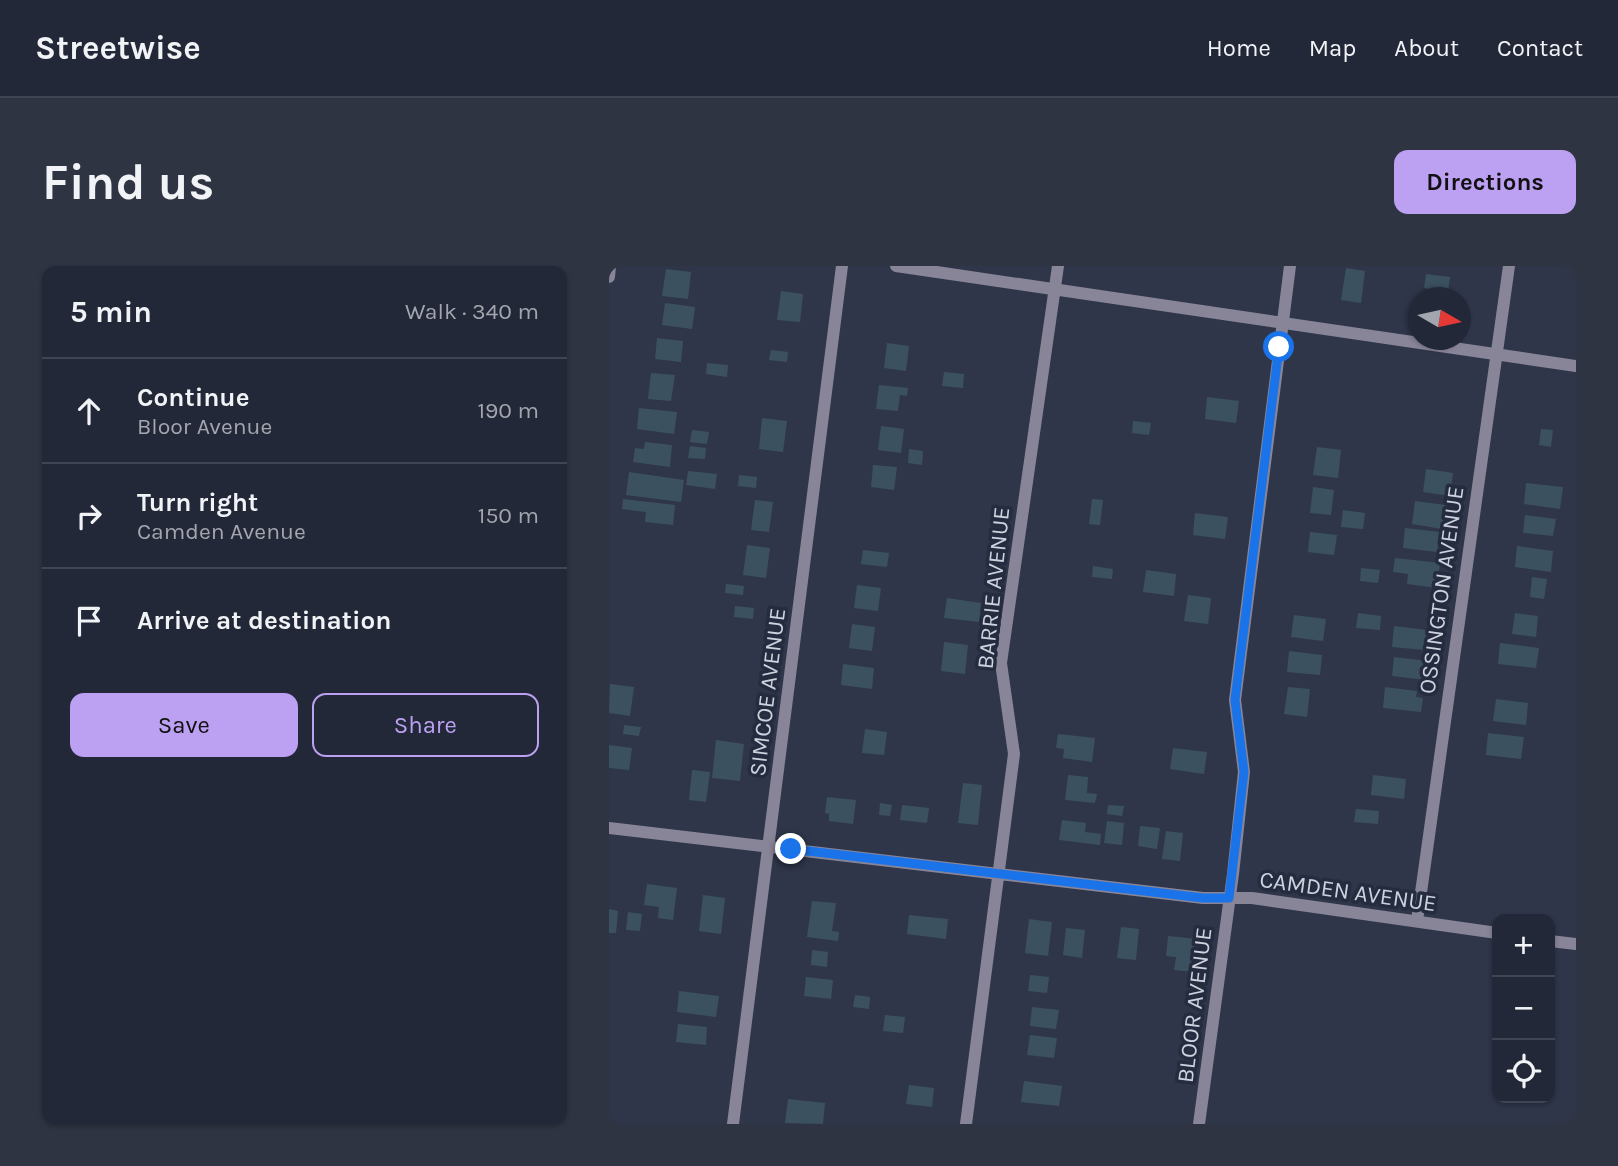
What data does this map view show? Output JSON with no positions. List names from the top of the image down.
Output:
{
  "streets": {
    "street": [
      "BARRIE AVENUE",
      "OSSINGTON AVENUE",
      "SIMCOE AVENUE",
      "CAMDEN AVENUE",
      "BLOOR AVENUE"
    ]
  },
  "crossings": [
    ["BARRIE AVENUE", "CAMDEN AVENUE"],
    ["OSSINGTON AVENUE", "CAMDEN AVENUE"],
    ["SIMCOE AVENUE", "CAMDEN AVENUE"],
    ["CAMDEN AVENUE", "BLOOR AVENUE"]
  ],
  "north": "right",
  "page": {
    "header": "Streetwise",
    "nav": [
      "Home",
      "Map",
      "About",
      "Contact"
    ],
    "buttons": [
      "Directions",
      ["Save", "Share"]
    ],
    "title": "Find us",
    "heading": ["5 min", "Walk · 340 m"],
    "list": [
      ["Continue", "Bloor Avenue", "190 m"],
      ["Turn right", "Camden Avenue", "150 m"],
      "Arrive at destination"
    ],
    "map_buttons": ["+", "−"]
  }
}
